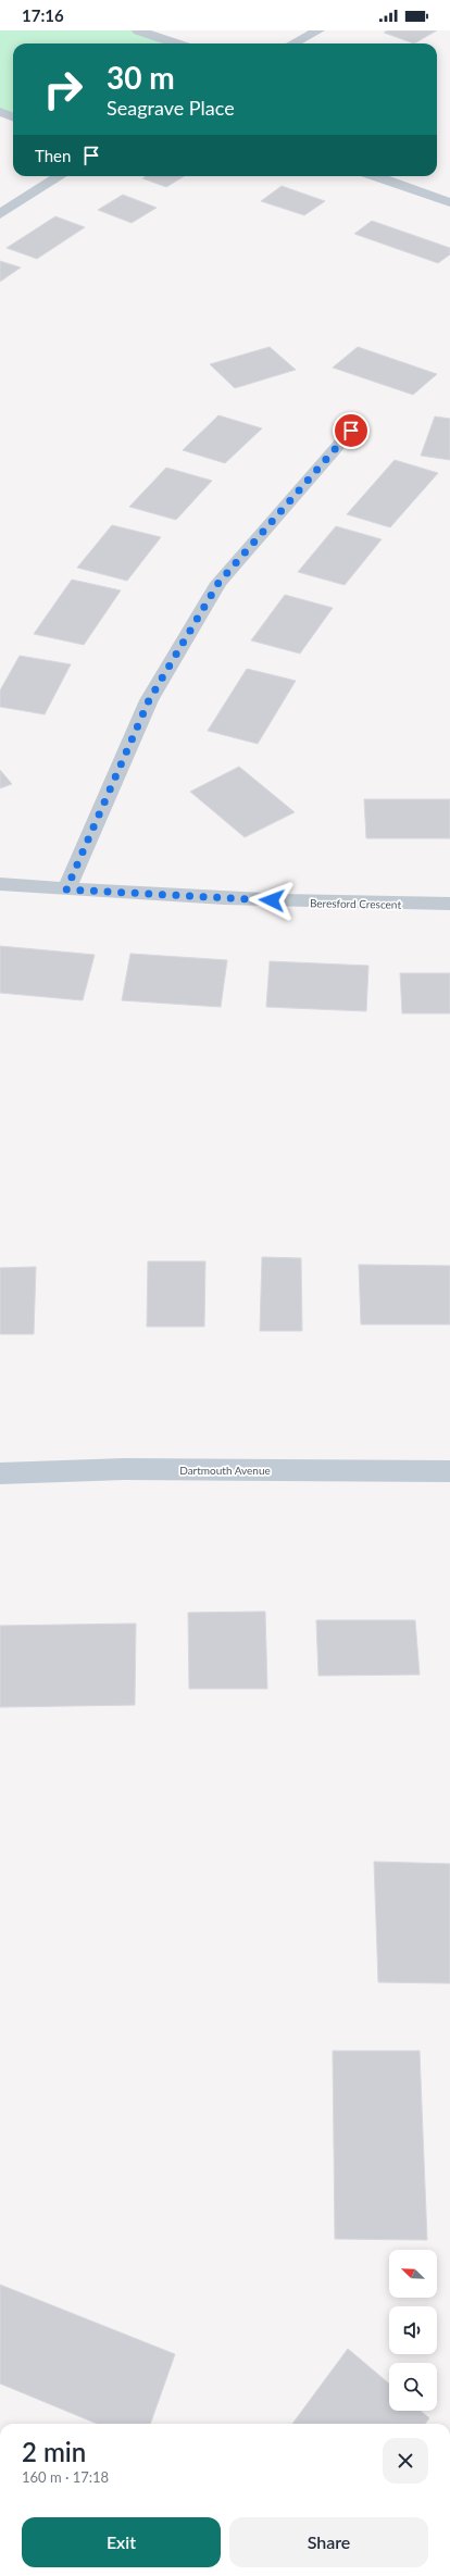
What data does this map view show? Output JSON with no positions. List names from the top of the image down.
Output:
{
  "streets": {
    "street": ["Beresford Crescent", "Dartmouth Avenue"]
  },
  "north": "top left",
  "page": {
    "status": "17:16",
    "turn": ["30 m", "Seagrave Place"],
    "then": "Then",
    "heading": ["2 min", "160 m · 17:18"],
    "buttons": ["Exit", "Share"]
  }
}
